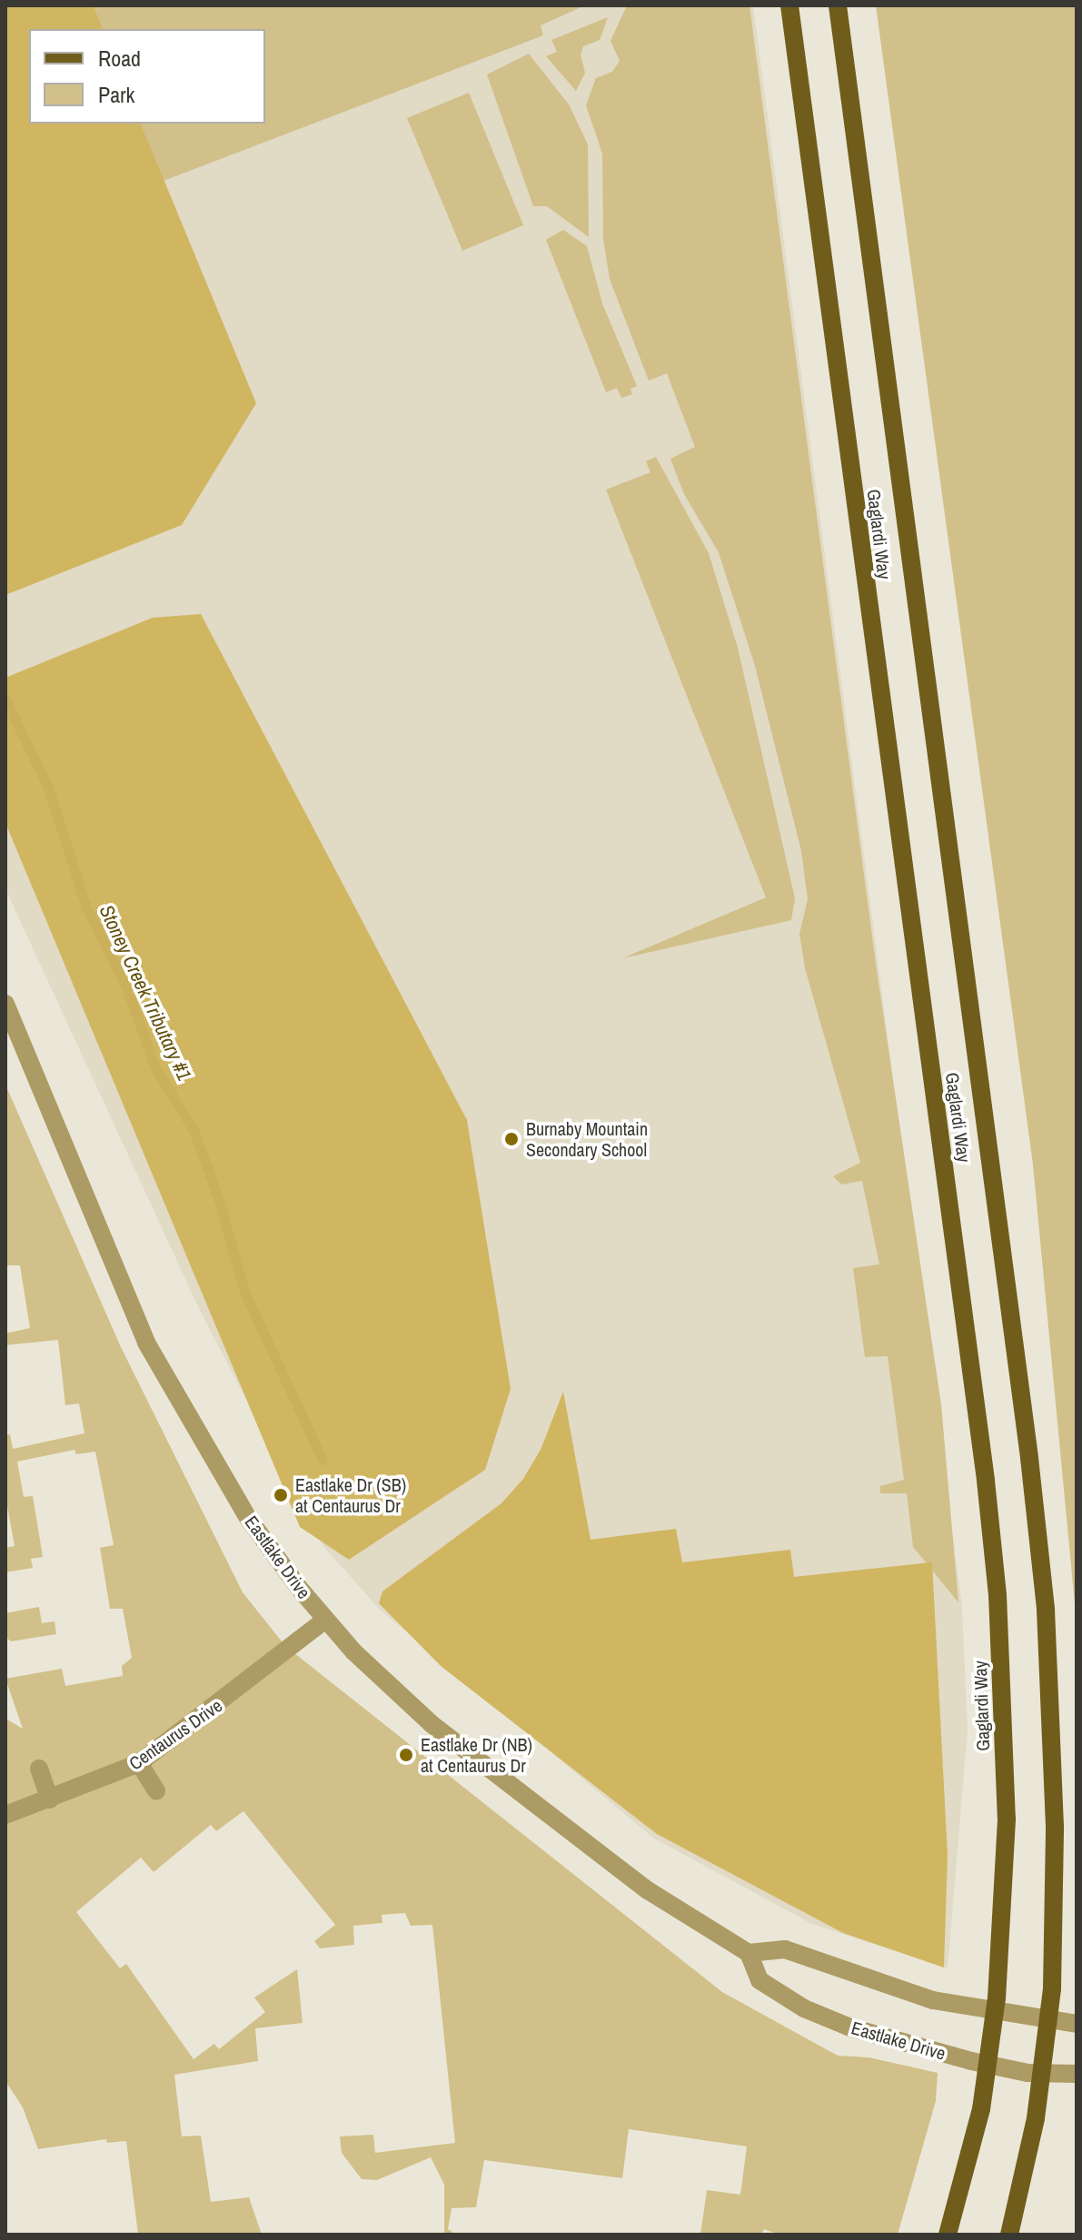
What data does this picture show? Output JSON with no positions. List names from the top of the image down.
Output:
{
  "streets": {
    "main road": ["Gaglardi Way"],
    "street": ["Eastlake Drive", "Centaurus Drive"]
  },
  "crossings": [
    ["Eastlake Drive", "Centaurus Drive"]
  ],
  "water": ["Stoney Creek Tributary #1"],
  "places": ["Burnaby Mountain Secondary School", "Eastlake Dr (SB) at Centaurus Dr", "Eastlake Dr (NB) at Centaurus Dr"],
  "legend": ["Road", "Park"]
}
